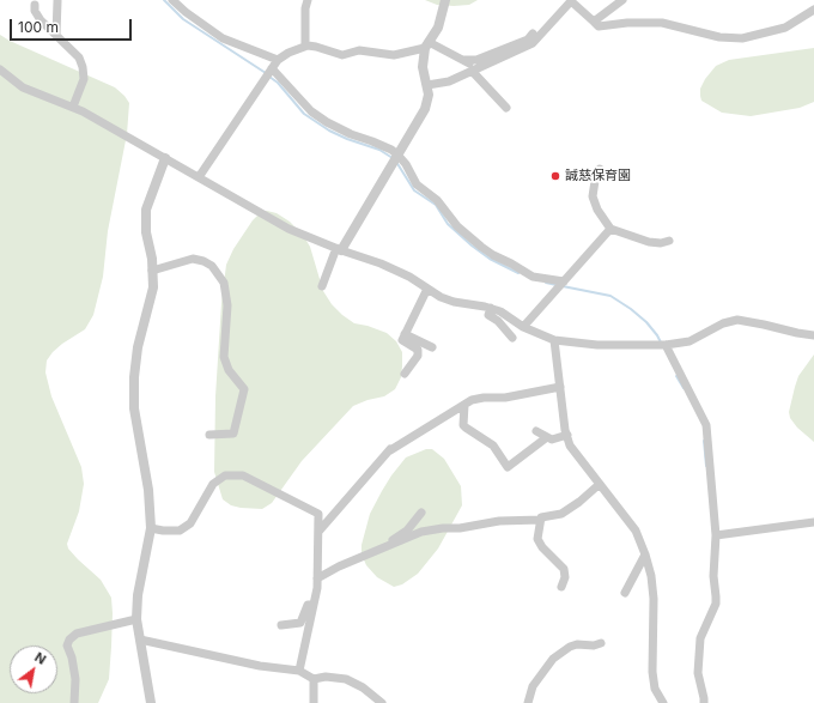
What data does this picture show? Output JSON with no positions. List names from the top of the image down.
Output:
{
  "places": ["誠慈保育園"],
  "scale_bar": "100 m",
  "north": "top right"
}
